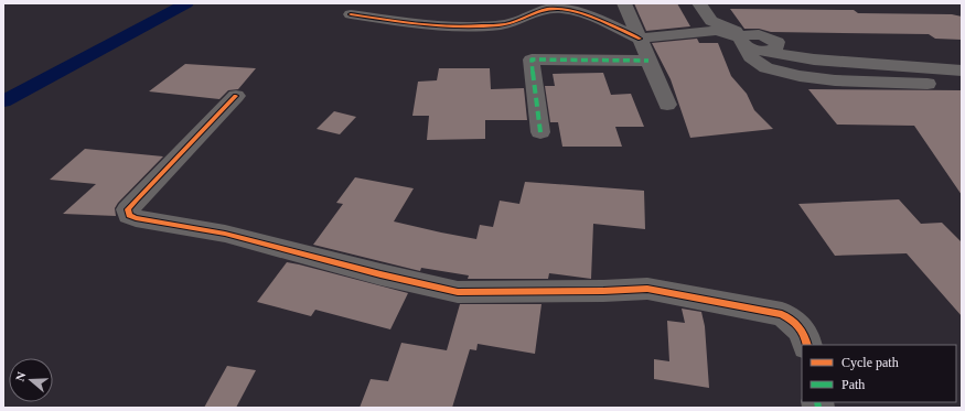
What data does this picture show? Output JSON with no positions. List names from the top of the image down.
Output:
{
  "legend": ["Cycle path", "Path"],
  "north": "left"
}
